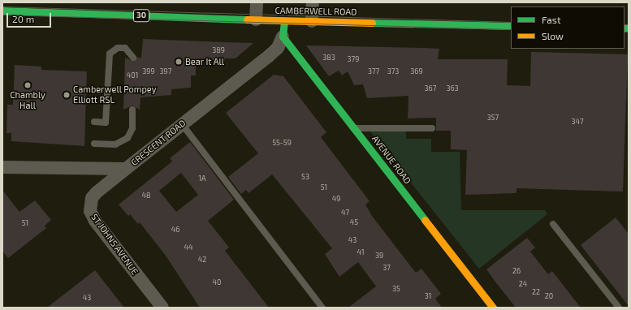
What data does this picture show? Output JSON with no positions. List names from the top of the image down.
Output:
{
  "streets": {
    "main road": ["CAMBERWELL ROAD", "30", "AVENUE ROAD"],
    "street": ["CRESCENT ROAD", "ST JOHNS AVENUE"]
  },
  "crossings": [
    ["CRESCENT ROAD", "AVENUE ROAD"],
    ["CRESCENT ROAD", "ST JOHNS AVENUE"]
  ],
  "places": ["Bear It All", "Chambly Hall", "Camberwell Pompey Elliott RSL"],
  "house_numbers": [
    "389",
    "383",
    "379",
    "399",
    "397",
    "377",
    "373",
    "369",
    "401",
    "367",
    "363",
    "357",
    "347",
    "55-59",
    "53",
    "1A",
    "51",
    "48",
    "49",
    "47",
    "45",
    "51",
    "46",
    "43",
    "44",
    "41",
    "39",
    "42",
    "37",
    "26",
    "40",
    "24",
    "35",
    "22",
    "31",
    "20",
    "43"
  ],
  "legend": ["Fast", "Slow"],
  "scale_bar": "20 m"
}
